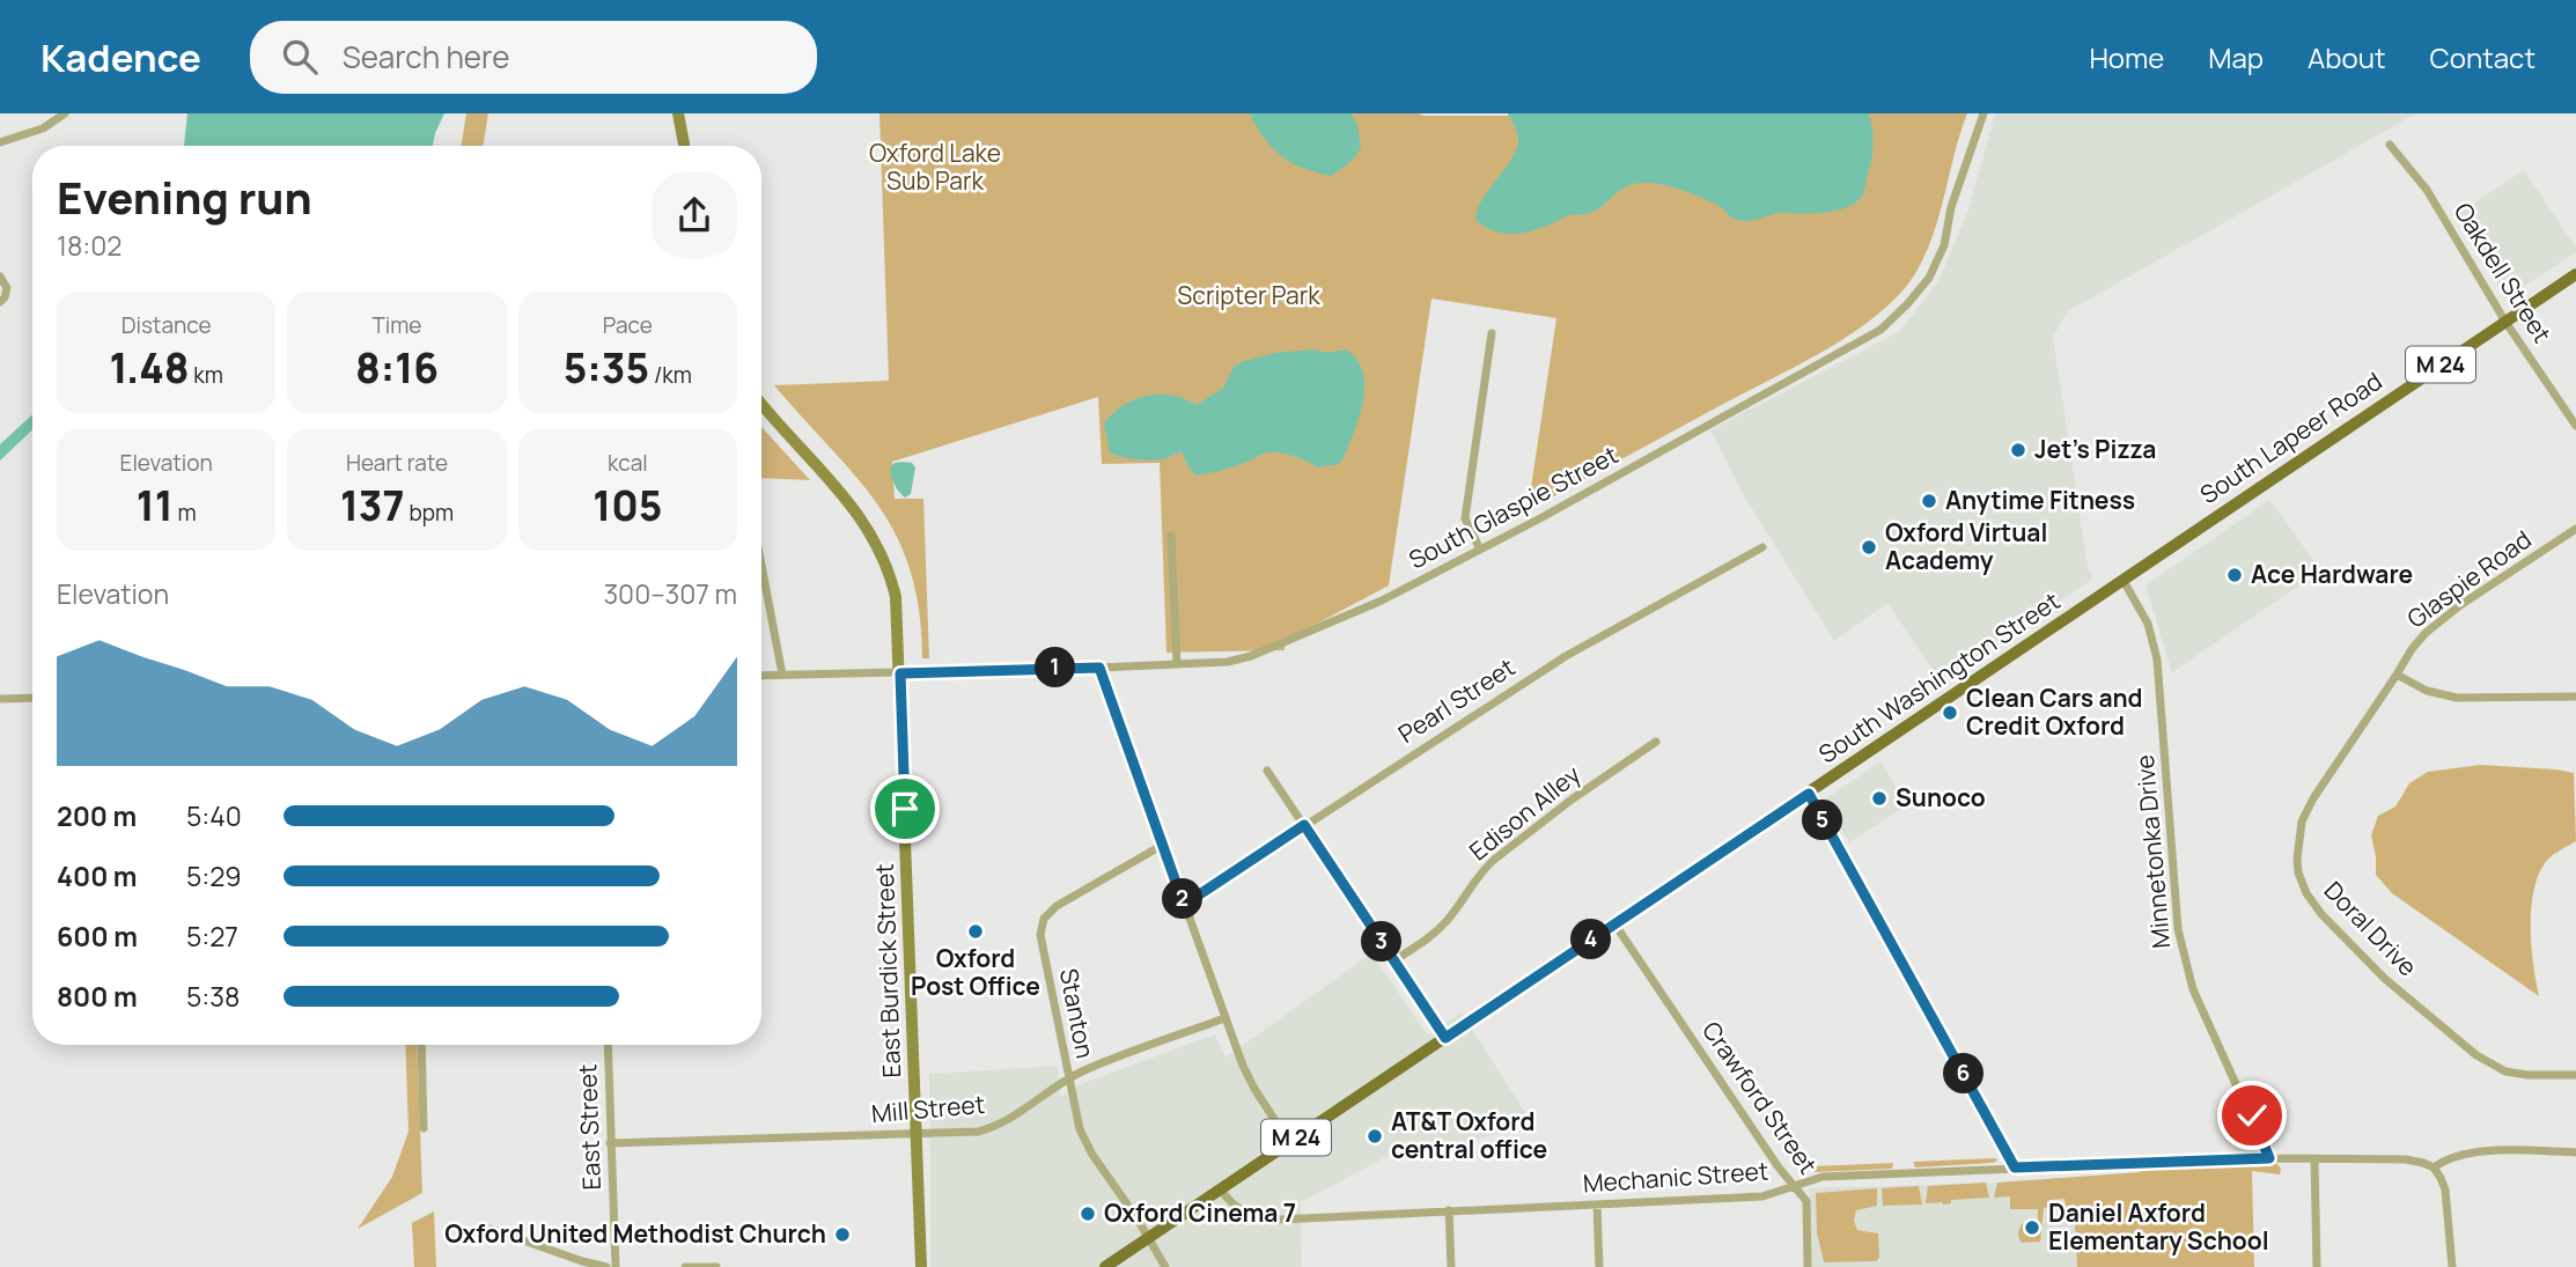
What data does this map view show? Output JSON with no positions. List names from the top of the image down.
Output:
{
  "streets": {
    "main road": [
      "M 24",
      "South Lapeer Road",
      "South Washington Street",
      "East Burdick Street"
    ],
    "street": [
      "Oakdell Street",
      "South Glaspie Street",
      "Glaspie Road",
      "Pearl Street",
      "Edison Alley",
      "Minnetonka Drive",
      "Doral Drive",
      "Stanton",
      "Crawford Street",
      "Mill Street",
      "East Street",
      "Mechanic Street"
    ]
  },
  "crossings": [
    ["Oakdell Street", "South Lapeer Road"],
    ["South Lapeer Road", "South Washington Street"],
    ["South Lapeer Road", "Minnetonka Drive"],
    ["South Glaspie Street", "East Burdick Street"],
    ["Glaspie Road", "Doral Drive"],
    ["South Washington Street", "Minnetonka Drive"],
    ["South Washington Street", "Stanton"],
    ["South Washington Street", "Crawford Street"],
    ["South Washington Street", "Mechanic Street"],
    ["Minnetonka Drive", "Mechanic Street"],
    ["East Burdick Street", "Mill Street"],
    ["Stanton", "Mill Street"],
    ["Crawford Street", "Mechanic Street"],
    ["Mill Street", "East Street"]
  ],
  "parks": ["Oxford Lake Sub Park", "Scripter Park"],
  "places": [
    "Jet's Pizza",
    "Anytime Fitness",
    "Oxford Virtual Academy",
    "Ace Hardware",
    "Clean Cars and Credit Oxford",
    "Sunoco",
    "Oxford Post Office",
    "AT&T Oxford central office",
    "Oxford Cinema 7",
    "Daniel Axford Elementary School",
    "Oxford United Methodist Church"
  ],
  "page": {
    "header": "Kadence",
    "search": "Search here",
    "nav": [
      "Home",
      "Map",
      "About",
      "Contact"
    ],
    "heading": ["Evening run", "18:02"],
    "stats": [
      ["Distance", "1.48 km"],
      ["Time", "8:16"],
      ["Pace", "5:35 /km"],
      ["Elevation", "11 m"],
      ["Heart rate", "137 bpm"],
      ["kcal", "105"]
    ],
    "chart": ["Elevation", "300–307 m"],
    "pins": [
      "1",
      "5",
      "2",
      "4",
      "3",
      "6"
    ],
    "list": [
      {
        "name": "200 m",
        "note": "5:40"
      },
      {
        "name": "400 m",
        "note": "5:29"
      },
      {
        "name": "600 m",
        "note": "5:27"
      },
      {
        "name": "800 m",
        "note": "5:38"
      }
    ]
  }
}
